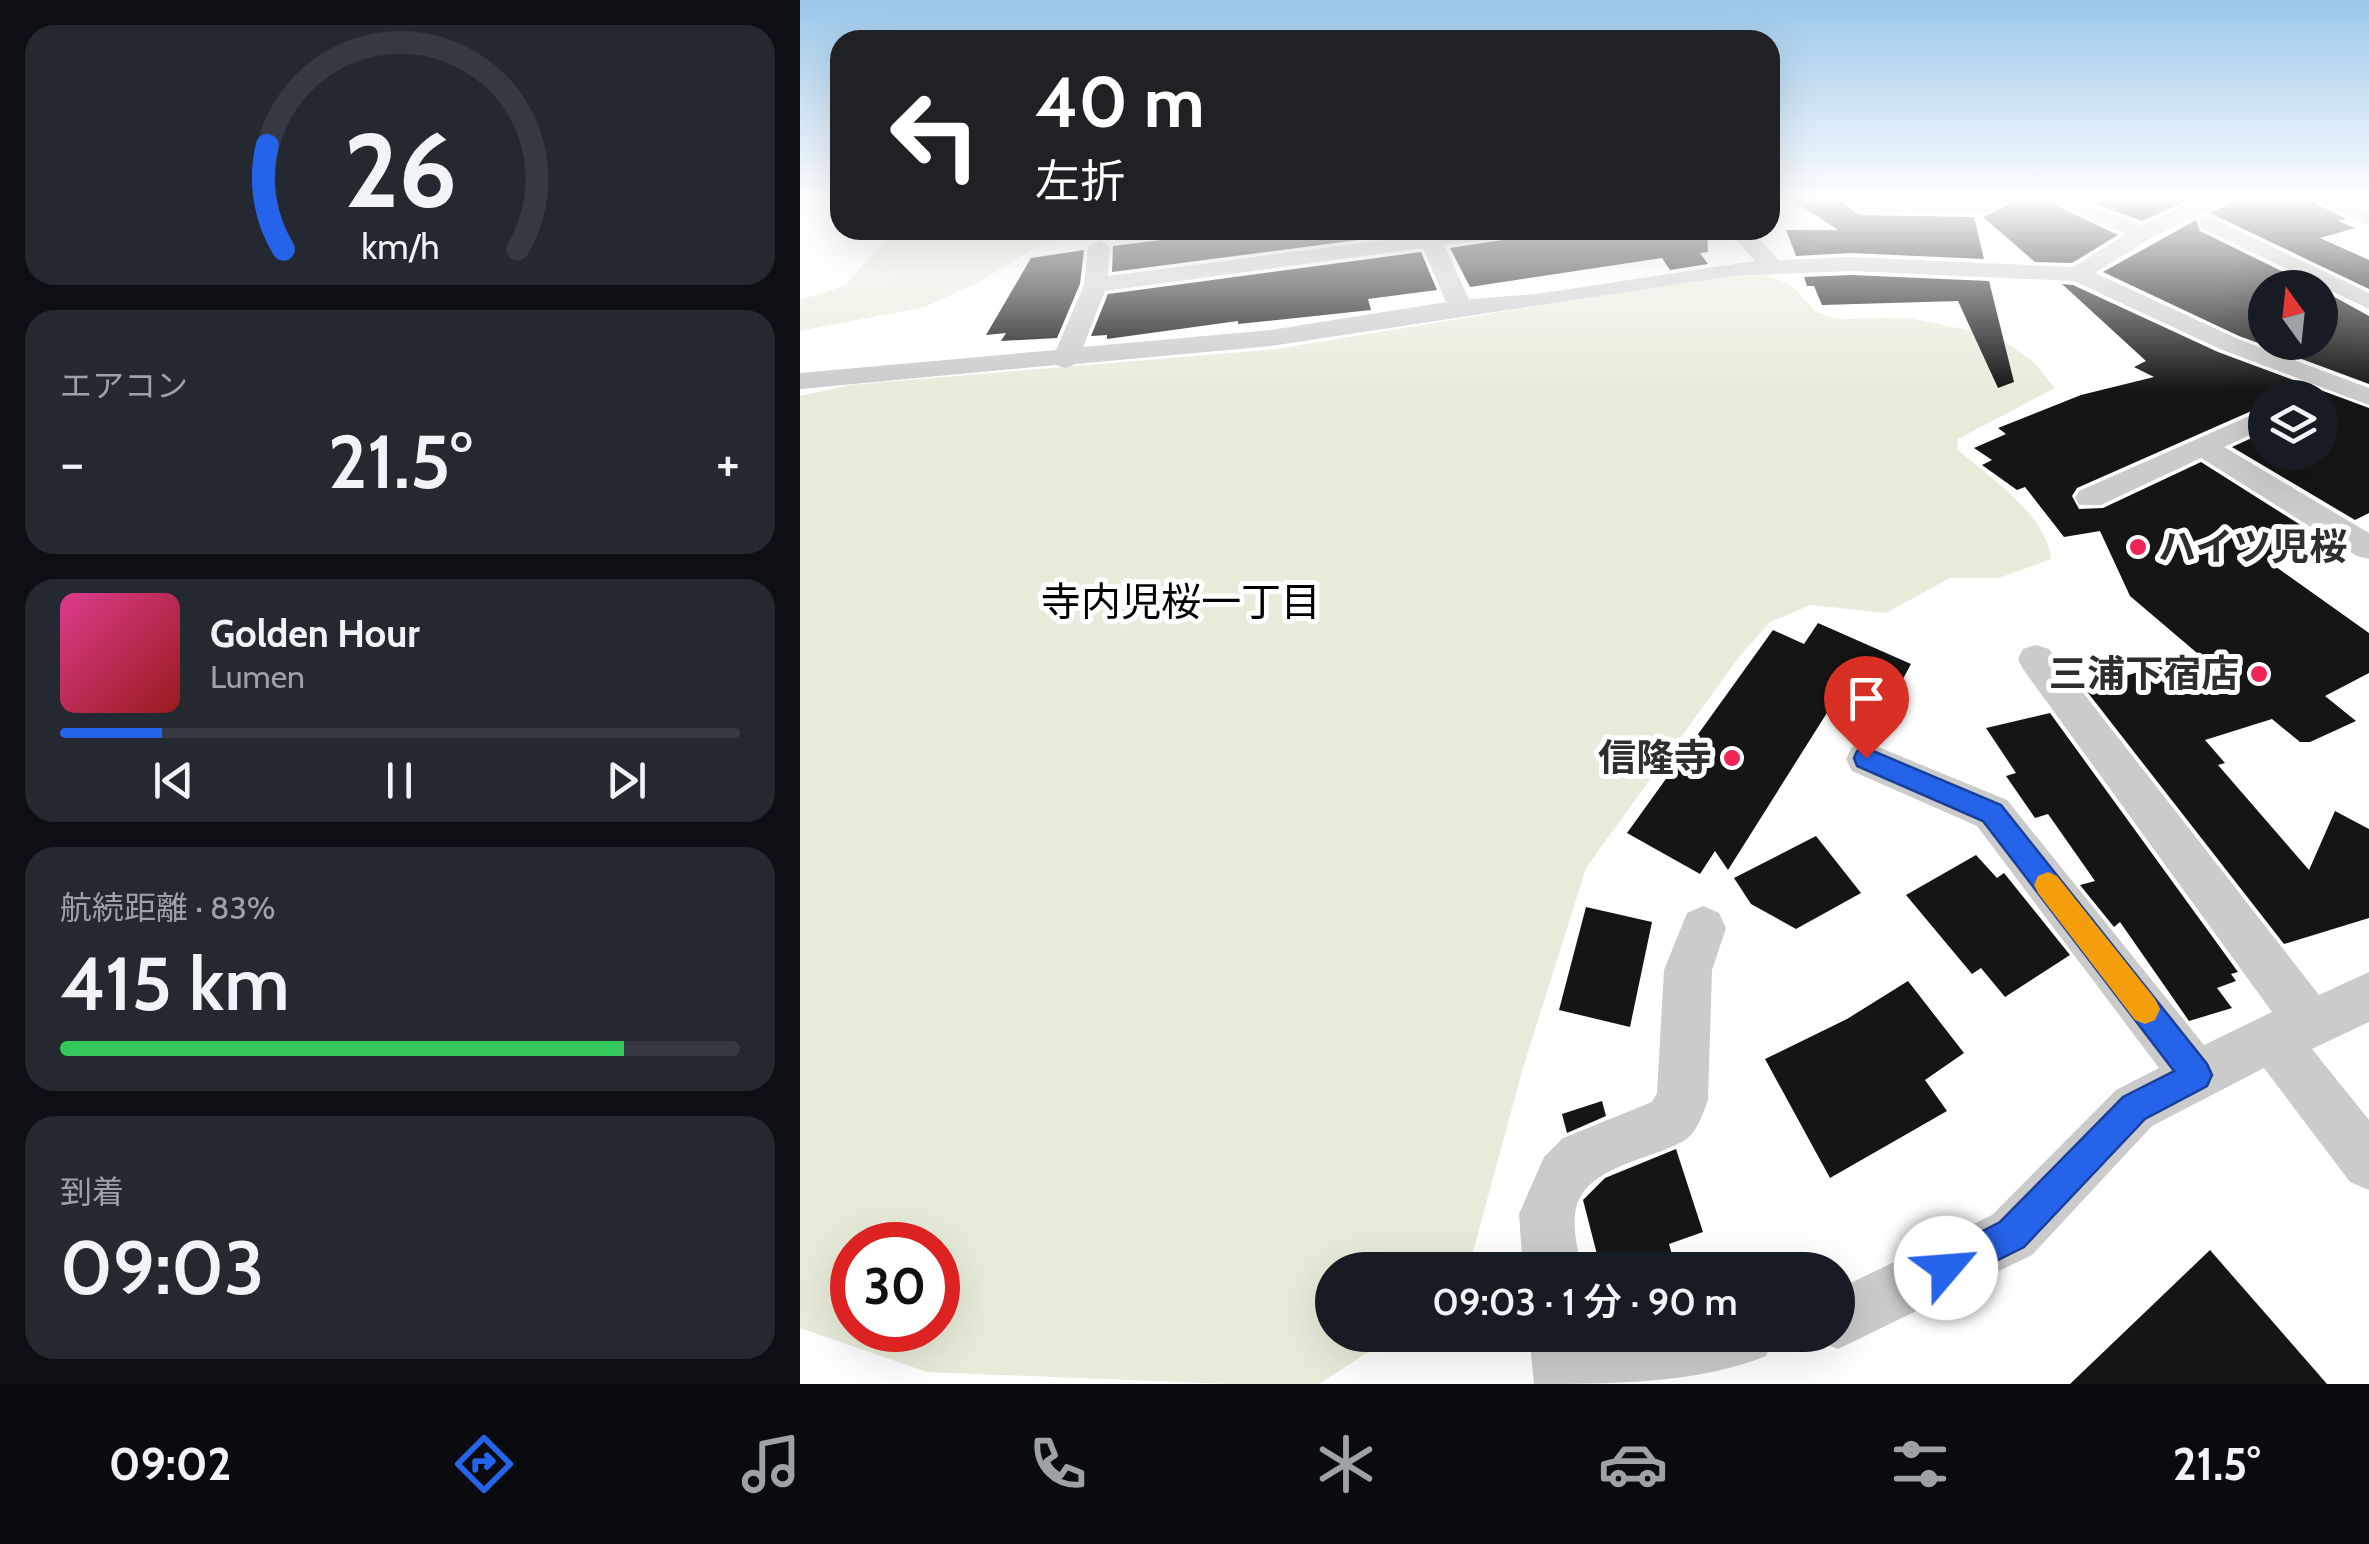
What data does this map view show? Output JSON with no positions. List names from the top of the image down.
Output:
{
  "districts": ["寺内児桜一丁目"],
  "places": ["ハイツ児桜", "三浦下宿店", "信隆寺"],
  "north": "top",
  "page": {
    "turn": ["40 m", "左折"],
    "tile": [
      "エアコン",
      ["航続距離 · 83%", "415 km"],
      ["到着", "09:03"]
    ],
    "heat": ["−", "21.5°", "+"],
    "song": ["Golden Hour", "Lumen"],
    "limit": "30",
    "trip": "09:03 · 1 分 · 90 m",
    "tabs": ["09:02", "21.5°"],
    "gauge": ["26", "km/h"]
  }
}
